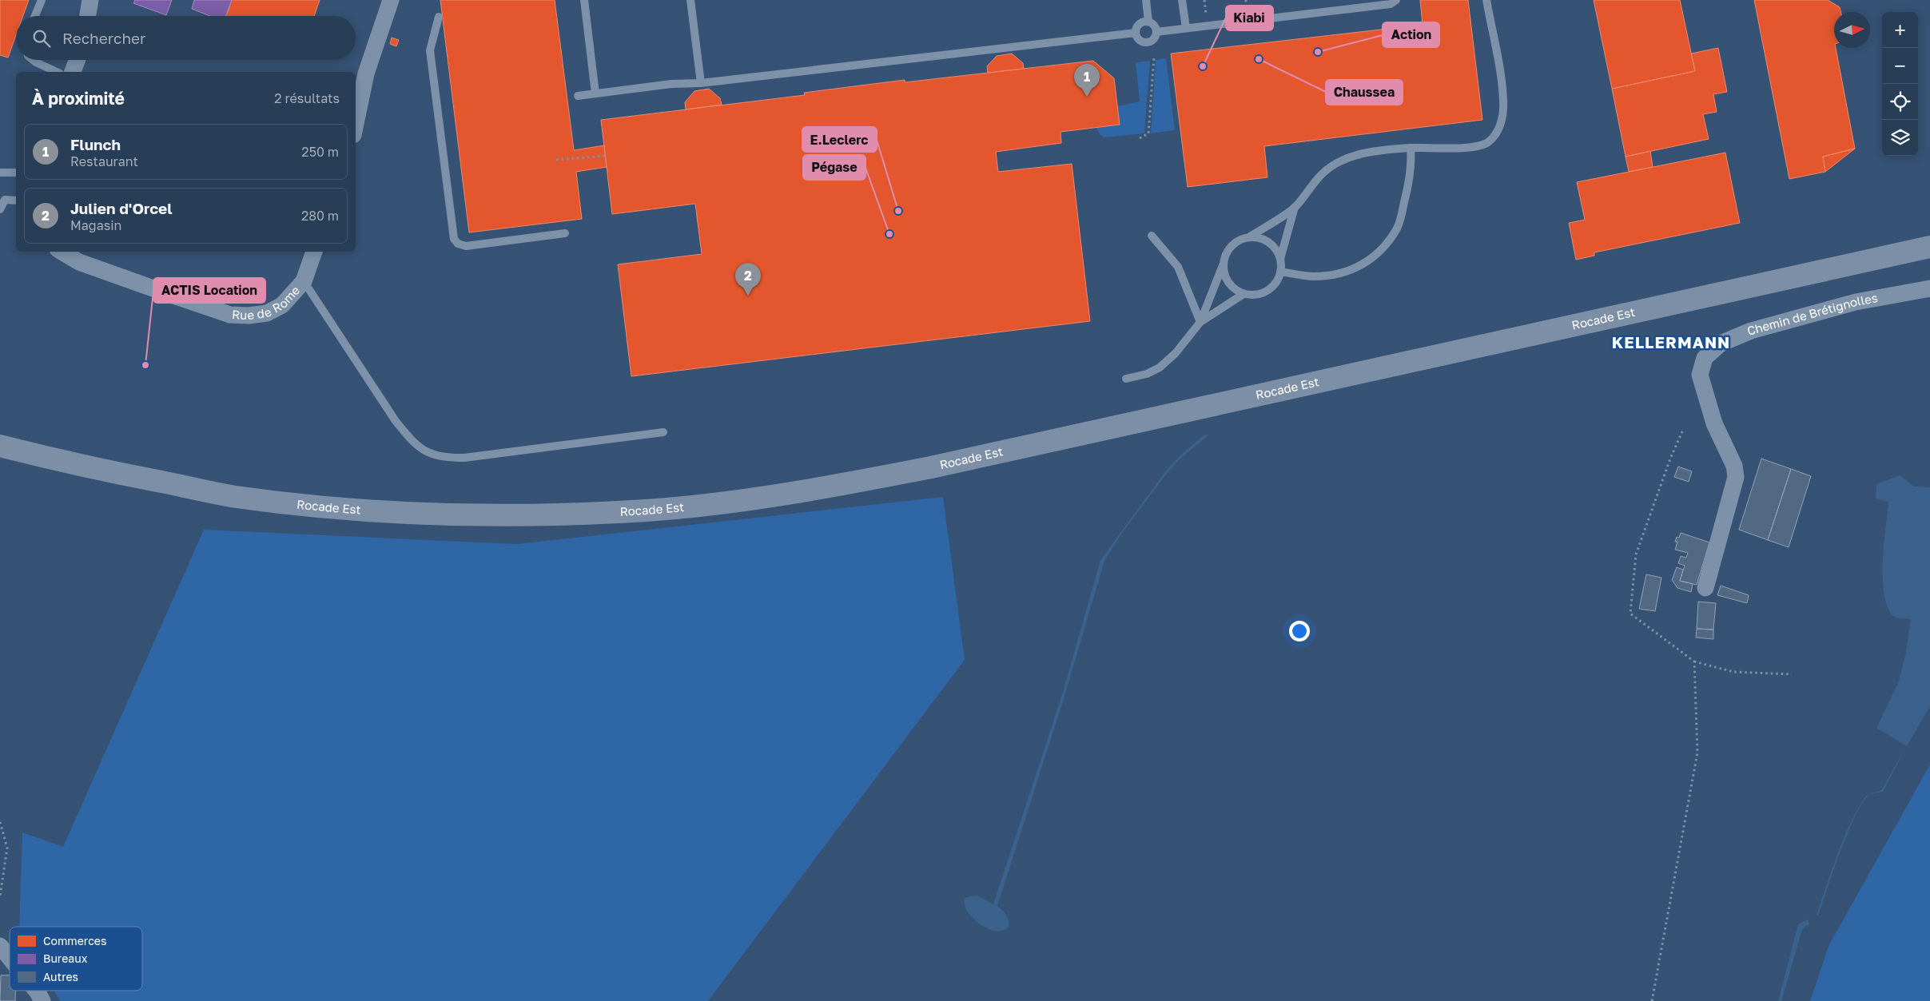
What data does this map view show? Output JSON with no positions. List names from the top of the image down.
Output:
{
  "streets": {
    "main road": ["Rocade Est"],
    "street": ["Rue de Rome", "Chemin de Brétignolles"]
  },
  "districts": ["KELLERMANN"],
  "places": [
    "Action",
    "Chaussea",
    "Kiabi",
    "E.Leclerc",
    "Pégase",
    "ACTIS Location"
  ],
  "legend": ["Commerces", "Bureaux", "Autres"],
  "north": "right",
  "page": {
    "map_buttons": ["+", "−"],
    "search": "Rechercher",
    "pins": ["1", "2"],
    "heading": ["À proximité", "2 résultats"],
    "list": [
      {
        "mark": "1",
        "name": "Flunch",
        "note": "Restaurant",
        "value": "250 m"
      },
      {
        "mark": "2",
        "name": "Julien d'Orcel",
        "note": "Magasin",
        "value": "280 m"
      }
    ]
  }
}
